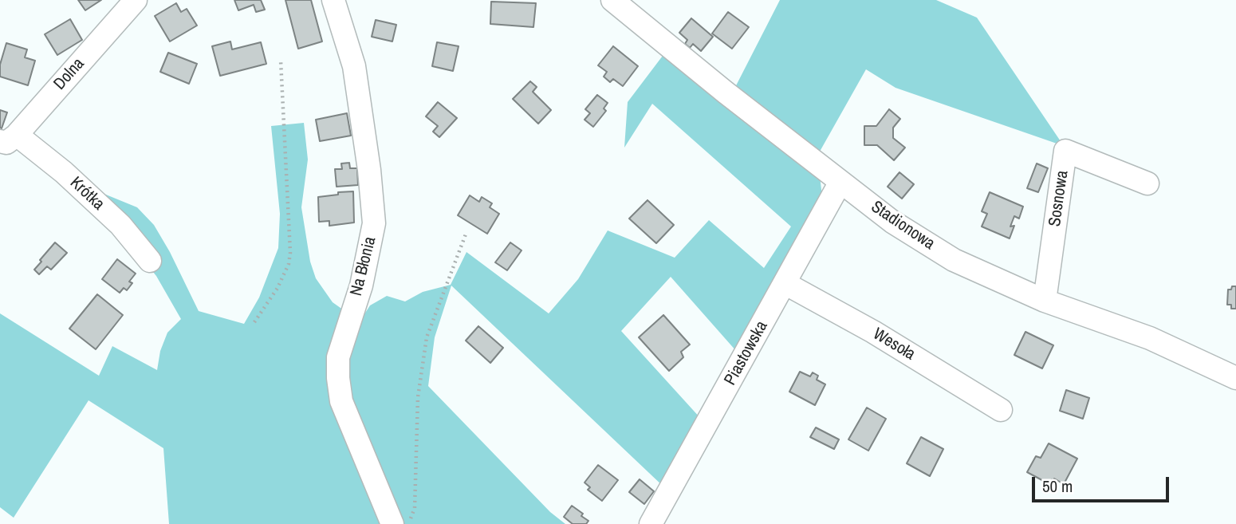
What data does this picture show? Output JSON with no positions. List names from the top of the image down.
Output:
{
  "streets": {
    "street": [
      "Dolna",
      "Krótka",
      "Sosnowa",
      "Stadionowa",
      "Na Błonia",
      "Wesoła",
      "Piastowska"
    ]
  },
  "crossings": [
    ["Dolna", "Krótka"],
    ["Sosnowa", "Stadionowa"],
    ["Stadionowa", "Piastowska"],
    ["Wesoła", "Piastowska"]
  ],
  "scale_bar": "50 m"
}
